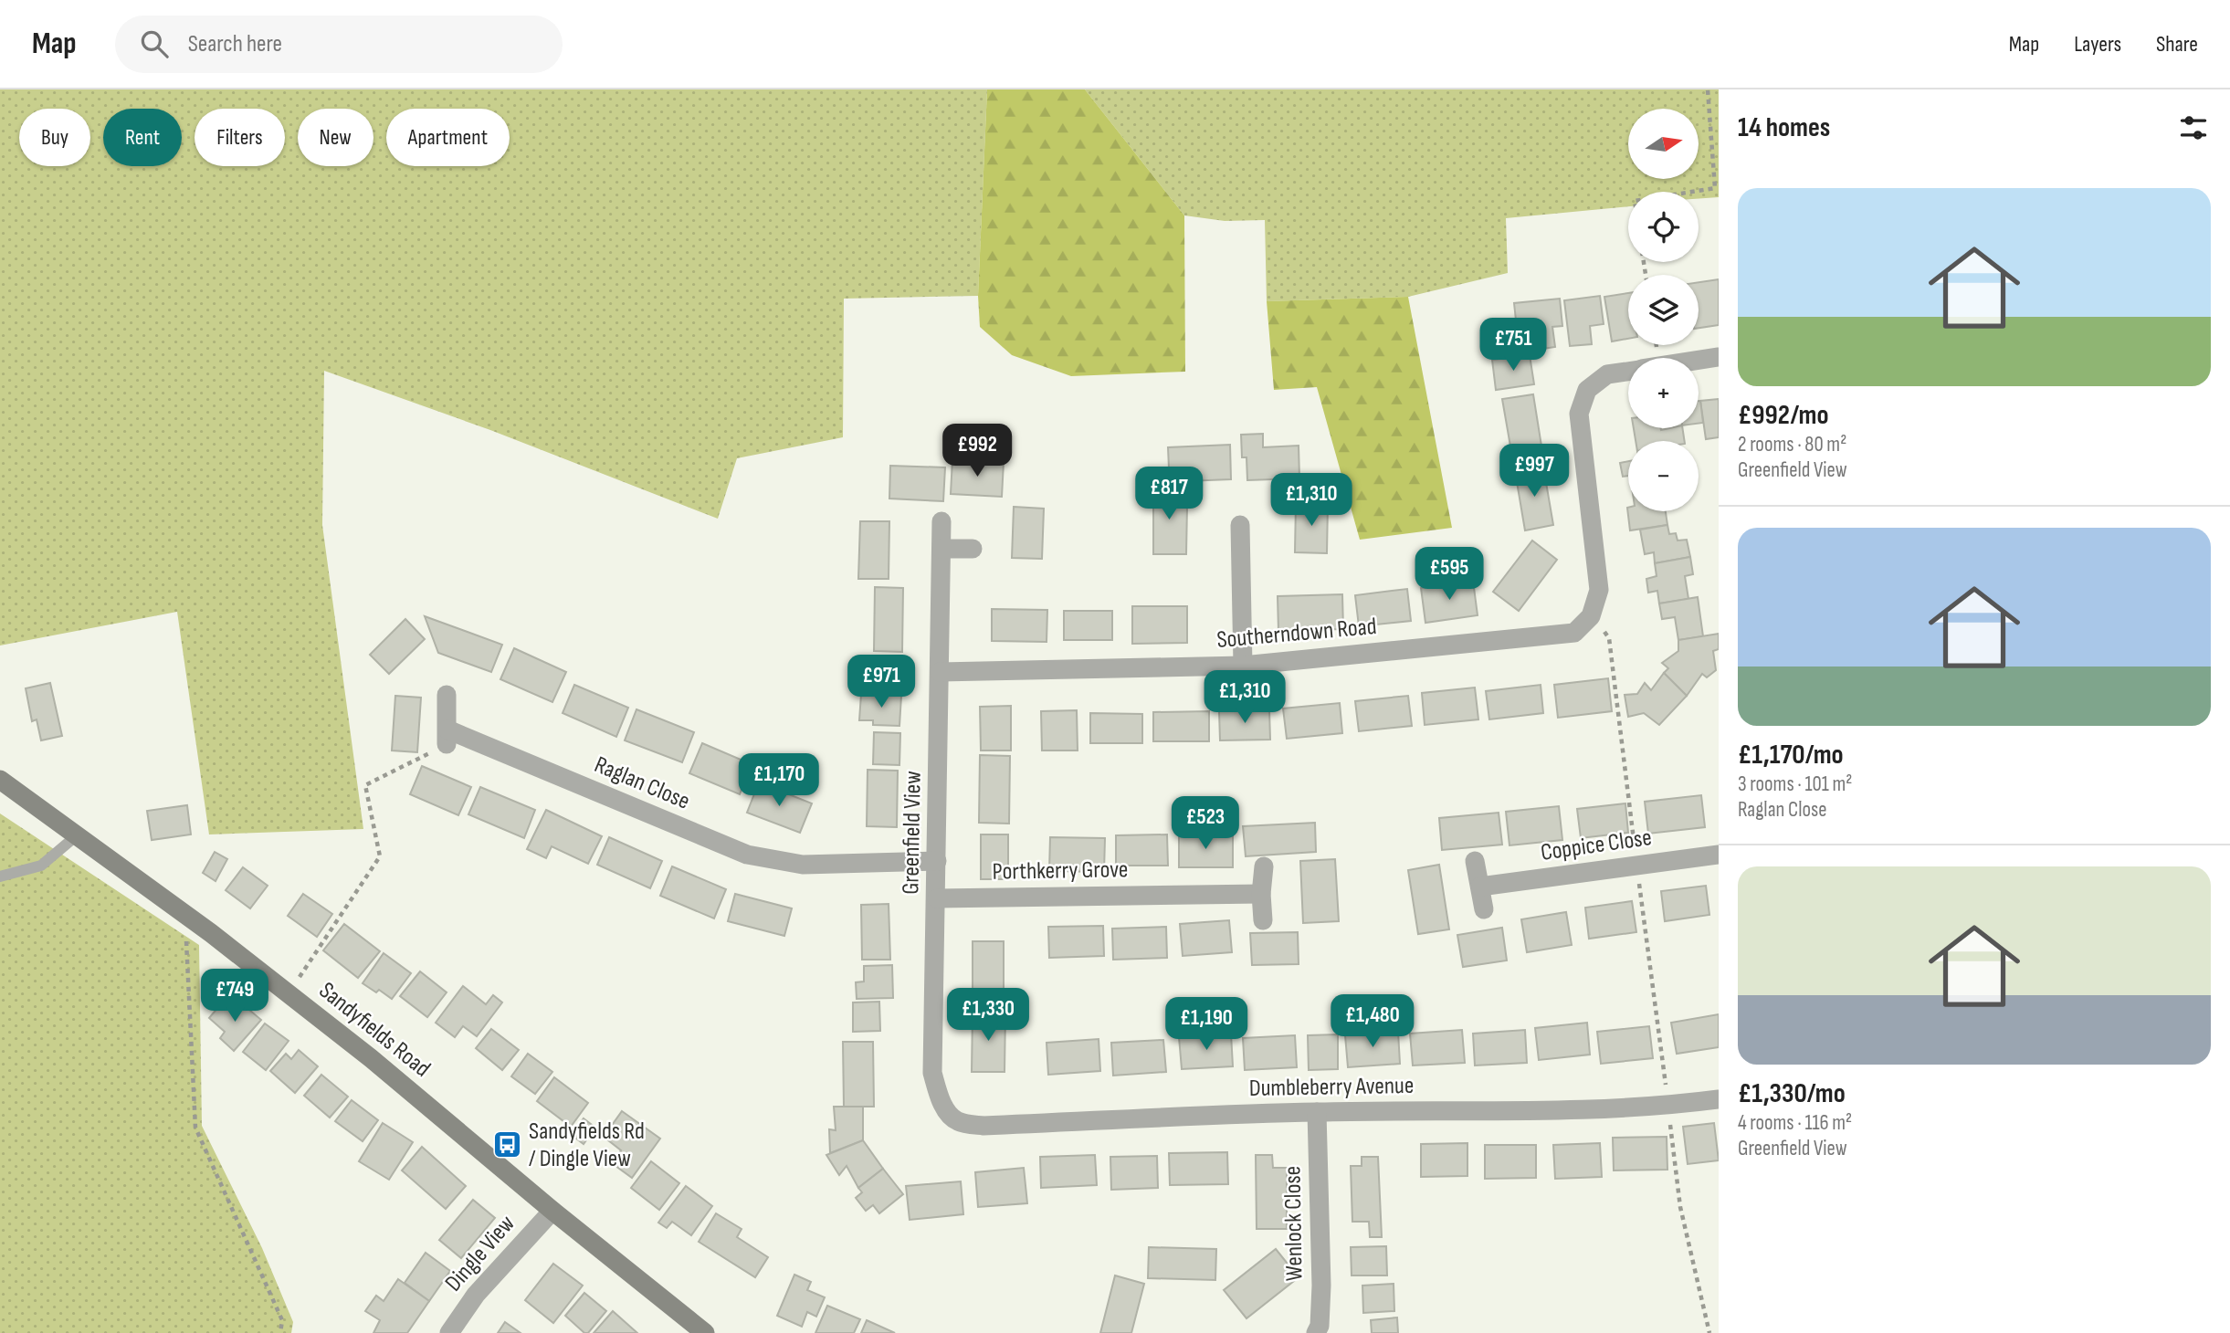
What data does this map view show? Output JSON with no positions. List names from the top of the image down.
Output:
{
  "streets": {
    "street": [
      "Southerndown Road",
      "Raglan Close",
      "Greenfield View",
      "Coppice Close",
      "Porthkerry Grove",
      "Sandyfields Road",
      "Dumbleberry Avenue",
      "Wenlock Close",
      "Dingle View"
    ]
  },
  "crossings": [
    ["Southerndown Road", "Greenfield View"],
    ["Raglan Close", "Greenfield View"],
    ["Greenfield View", "Porthkerry Grove"],
    ["Greenfield View", "Dumbleberry Avenue"],
    ["Sandyfields Road", "Dingle View"],
    ["Dumbleberry Avenue", "Wenlock Close"]
  ],
  "places": {
    "bus stop": ["Sandyfields Rd / Dingle View"]
  },
  "north": "right",
  "page": {
    "header": "Map",
    "search": "Search here",
    "nav": ["Map", "Layers", "Share"],
    "heading": "14 homes",
    "map_buttons": ["+", "−"],
    "chip": [
      "Buy",
      "Rent",
      "Filters",
      "New",
      "Apartment"
    ],
    "list": [
      {
        "name": "£992/mo",
        "note": "2 rooms · 80 m² · Greenfield View"
      },
      {
        "name": "£1,170/mo",
        "note": "3 rooms · 101 m² · Raglan Close"
      },
      {
        "name": "£1,330/mo",
        "note": "4 rooms · 116 m² · Greenfield View"
      }
    ],
    "price": [
      "£751",
      "£992",
      "£997",
      "£817",
      "£1,310",
      "£595",
      "£971",
      "£1,310",
      "£1,170",
      "£523",
      "£749",
      "£1,330",
      "£1,480",
      "£1,190"
    ]
  }
}
